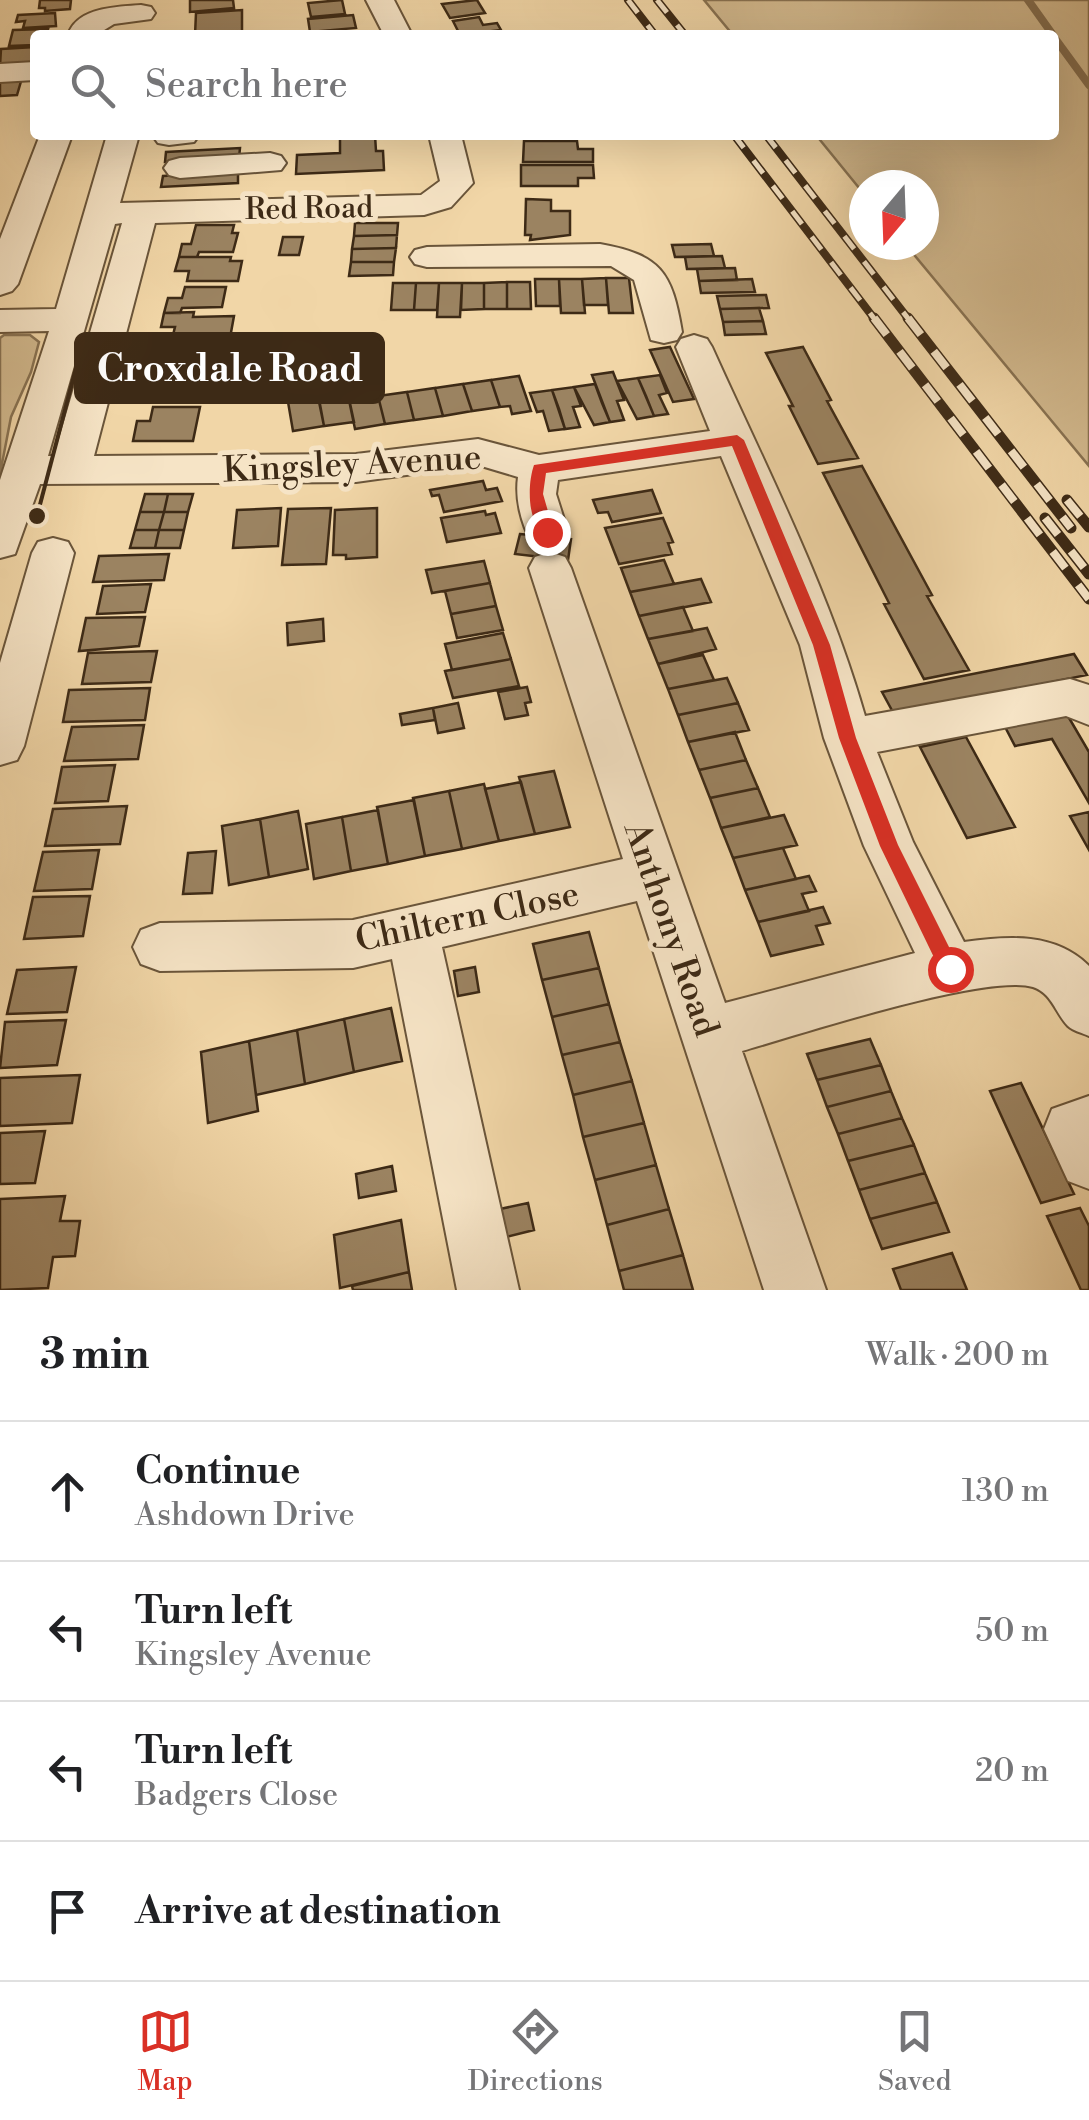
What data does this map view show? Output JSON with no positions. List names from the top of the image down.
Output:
{
  "streets": {
    "street": [
      "Red Road",
      "Kingsley Avenue",
      "Chiltern Close",
      "Anthony Road"
    ]
  },
  "crossings": [
    ["Kingsley Avenue", "Anthony Road"],
    ["Chiltern Close", "Anthony Road"]
  ],
  "places": ["Croxdale Road"],
  "north": "bottom",
  "page": {
    "search": "Search here",
    "heading": ["3 min", "Walk · 200 m"],
    "list": [
      ["Continue", "Ashdown Drive", "130 m"],
      ["Turn left", "Kingsley Avenue", "50 m"],
      ["Turn left", "Badgers Close", "20 m"],
      "Arrive at destination"
    ],
    "nav": ["Map", "Directions", "Saved"]
  }
}
